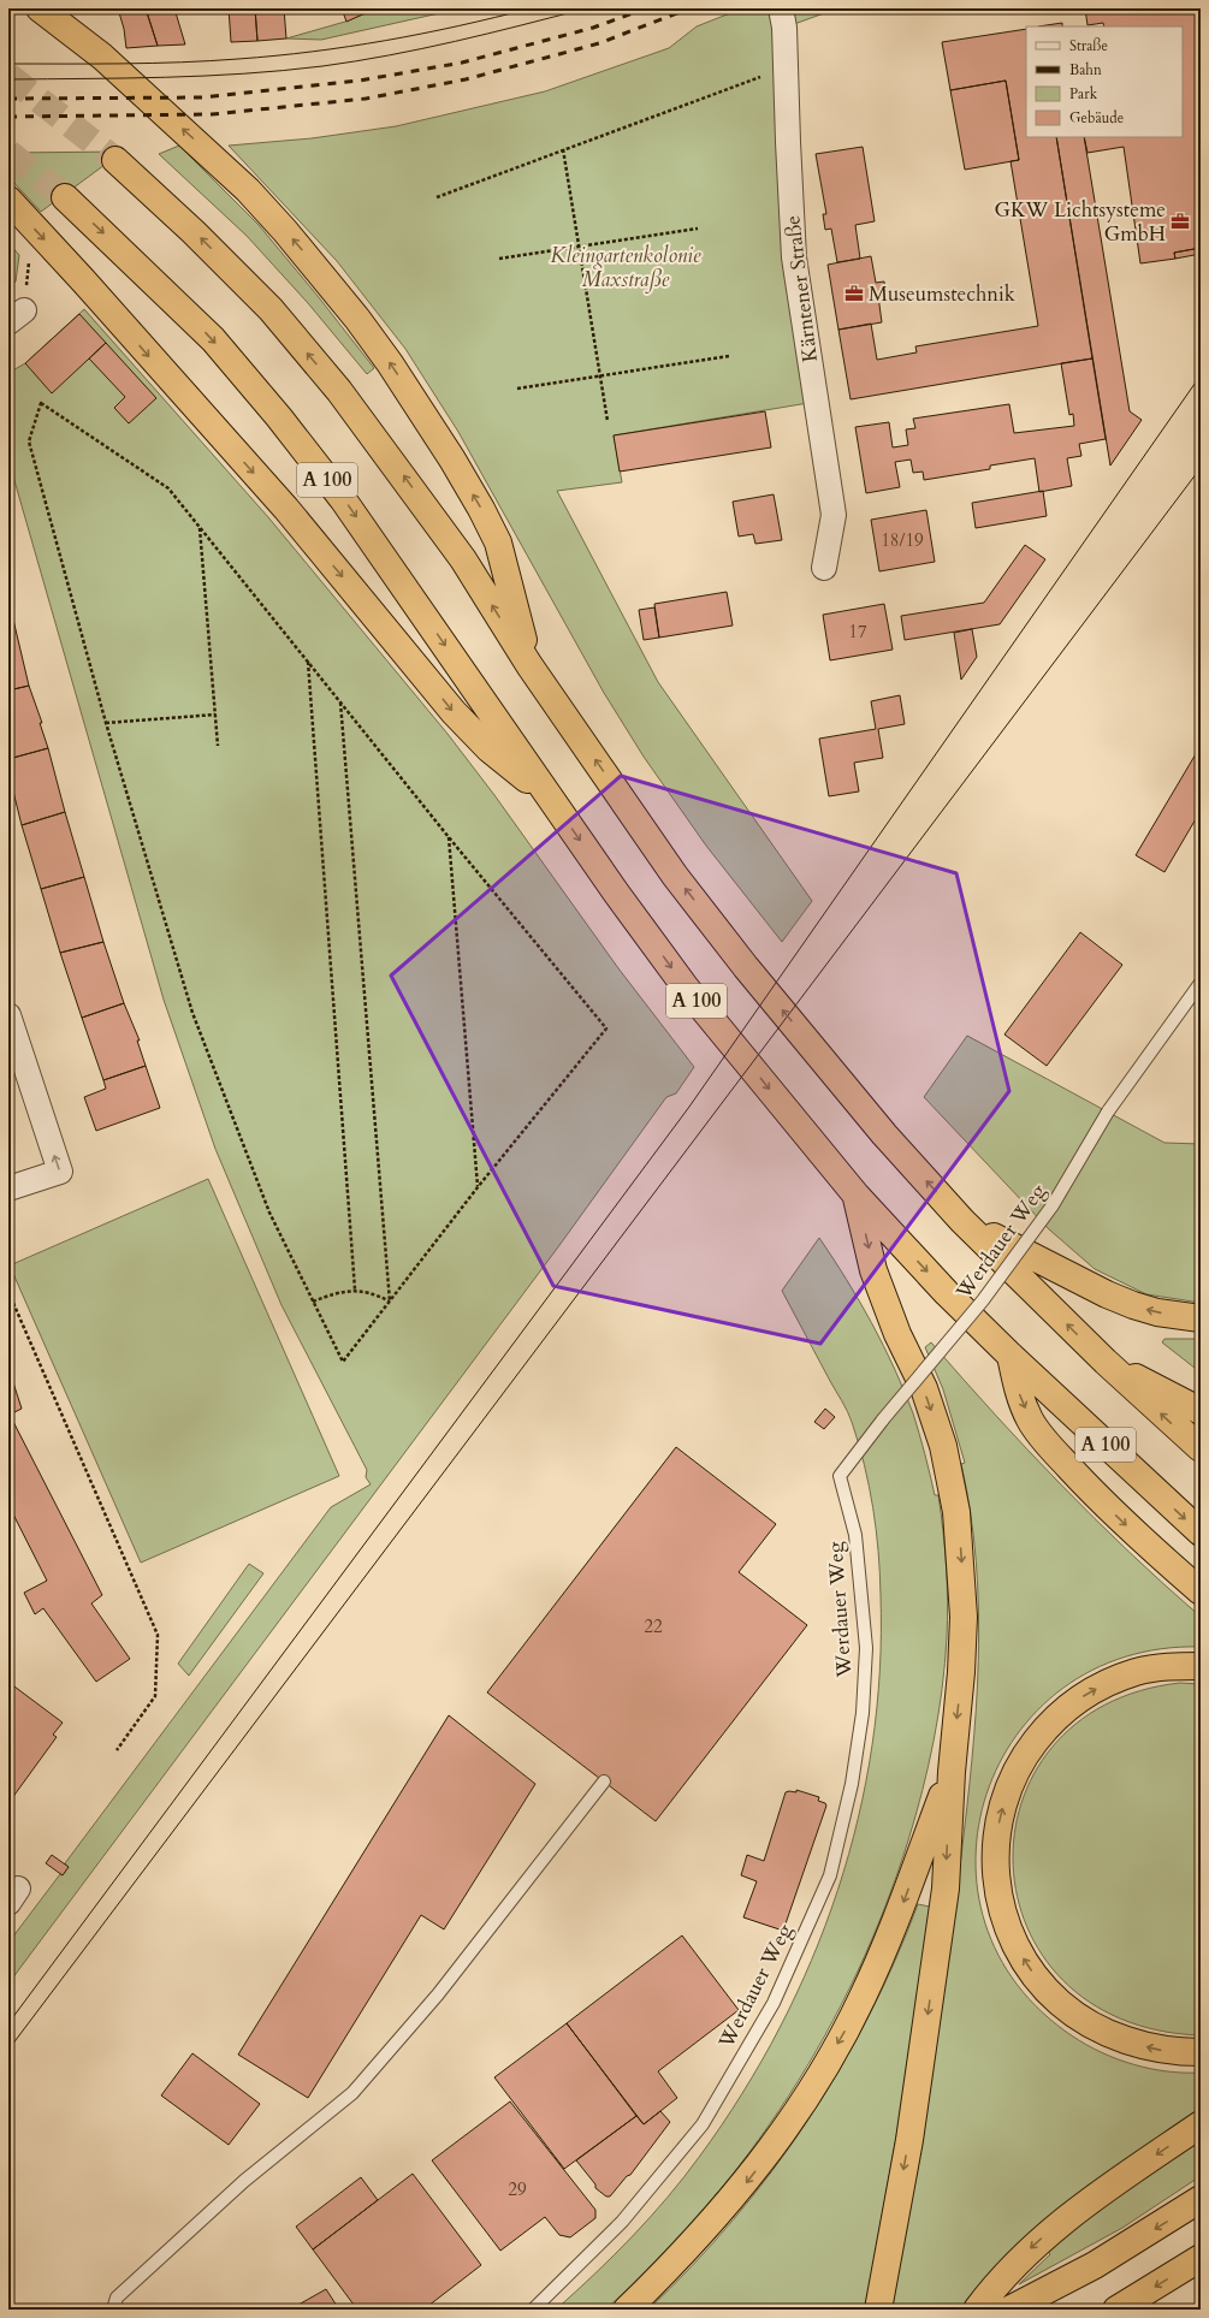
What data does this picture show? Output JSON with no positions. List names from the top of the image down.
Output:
{
  "streets": {
    "highway": ["A 100"],
    "street": ["Kärntener Straße"],
    "lane": ["Werdauer Weg"]
  },
  "parks": ["Kleingartenkolonie Maxstraße"],
  "places": {
    "office": ["GKW Lichtsysteme GmbH", "Museumstechnik"]
  },
  "house_numbers": [
    "18/19",
    "17",
    "22",
    "29"
  ],
  "legend": [
    "Straße",
    "Bahn",
    "Park",
    "Gebäude"
  ]
}
